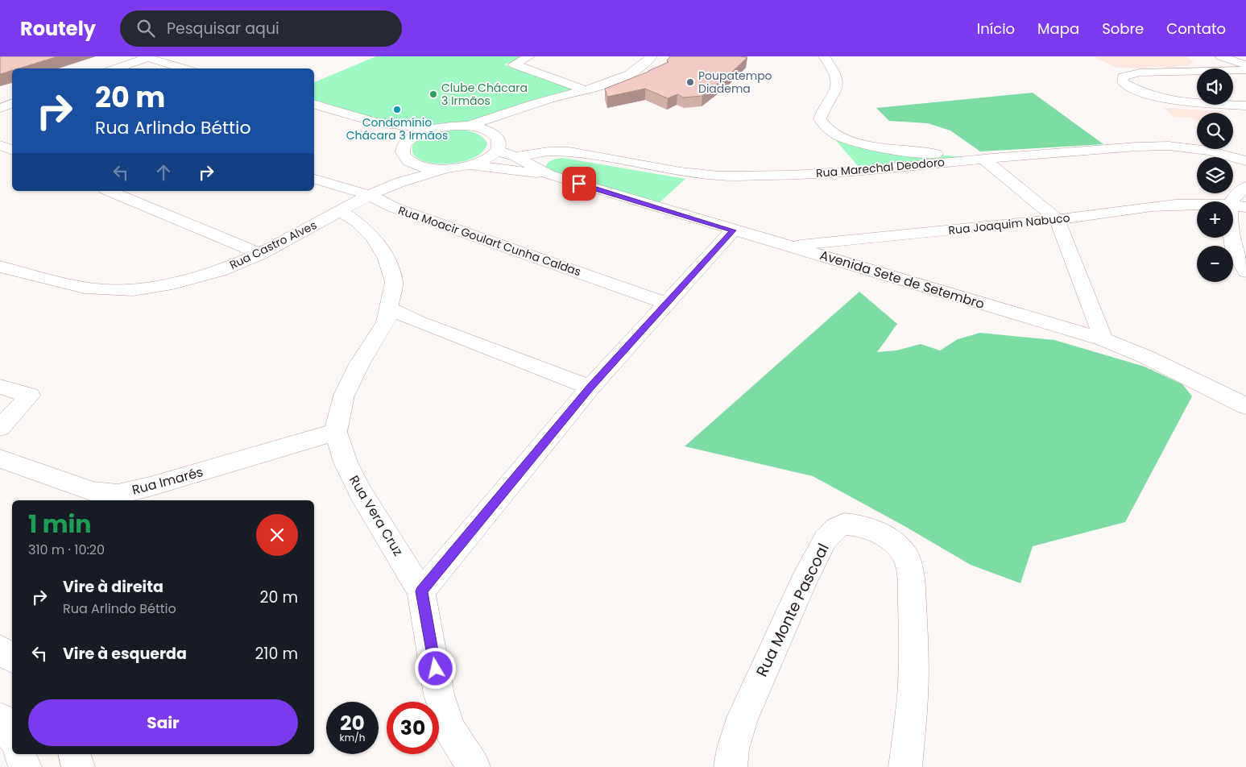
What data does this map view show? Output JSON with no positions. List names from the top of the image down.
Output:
{
  "streets": {
    "street": [
      "Rua Marechal Deodoro",
      "Rua Joaquim Nabuco",
      "Rua Moacir Goulart Cunha Caldas",
      "Rua Castro Alves",
      "Avenida Sete de Setembro",
      "Rua Imarés",
      "Rua Vera Cruz",
      "Rua Monte Pascoal"
    ]
  },
  "crossings": [
    ["Rua Marechal Deodoro", "Avenida Sete de Setembro"],
    ["Rua Joaquim Nabuco", "Avenida Sete de Setembro"],
    ["Rua Moacir Goulart Cunha Caldas", "Rua Castro Alves"],
    ["Rua Imarés", "Rua Vera Cruz"]
  ],
  "places": ["Poupatempo Diadema", "Clube Chácara 3 Irmãos", "Condomínio Chácara 3 Irmãos"],
  "page": {
    "header": "Routely",
    "search": "Pesquisar aqui",
    "nav": [
      "Início",
      "Mapa",
      "Sobre",
      "Contato"
    ],
    "map_buttons": ["+", "−"],
    "turn": ["20 m", "Rua Arlindo Béttio"],
    "heading": ["1 min", "310 m · 10:20"],
    "list": [
      {
        "name": "Vire à direita",
        "note": "Rua Arlindo Béttio",
        "value": "20 m"
      },
      {
        "name": "Vire à esquerda",
        "value": "210 m"
      }
    ],
    "buttons": "Sair",
    "speed": "20 km/h",
    "limit": "30"
  }
}
